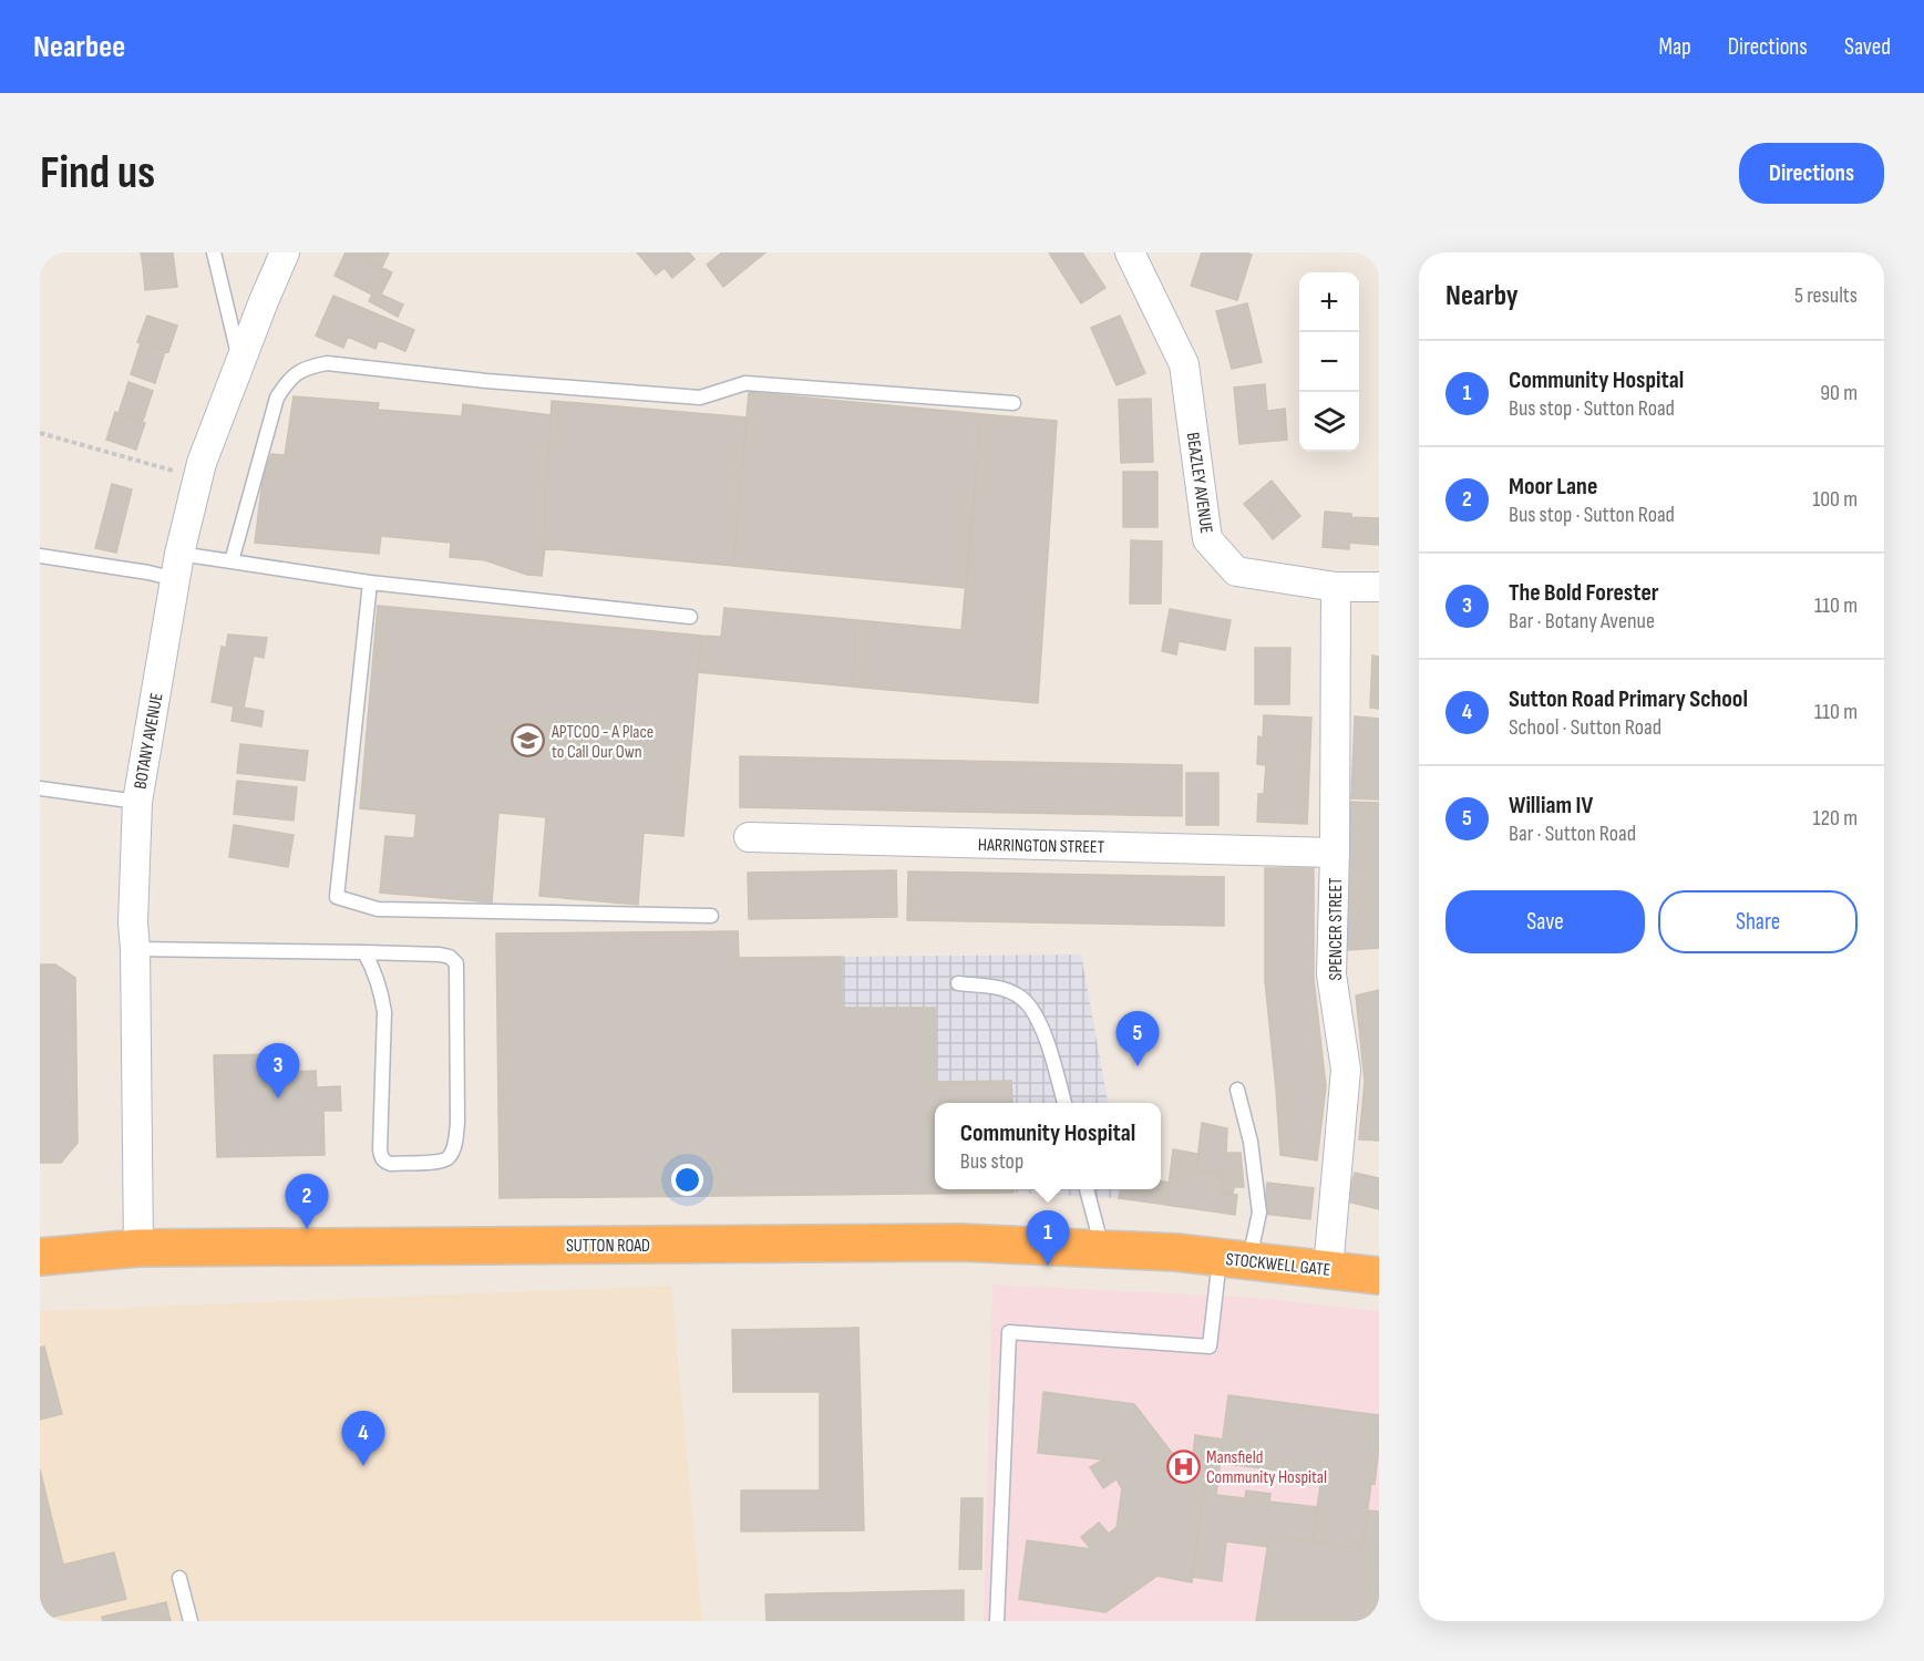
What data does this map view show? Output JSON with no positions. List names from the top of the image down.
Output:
{
  "streets": {
    "highway": ["SUTTON ROAD", "STOCKWELL GATE"],
    "street": [
      "BEAZLEY AVENUE",
      "BOTANY AVENUE",
      "HARRINGTON STREET",
      "SPENCER STREET"
    ]
  },
  "crossings": [
    ["BEAZLEY AVENUE", "SPENCER STREET"],
    ["BOTANY AVENUE", "SUTTON ROAD"],
    ["HARRINGTON STREET", "SPENCER STREET"],
    ["SPENCER STREET", "STOCKWELL GATE"],
    ["SUTTON ROAD", "STOCKWELL GATE"]
  ],
  "places": {
    "school or university": ["APTCOO - A Place to Call Our Own"],
    "hospital": ["Mansfield Community Hospital"]
  },
  "page": {
    "header": "Nearbee",
    "nav": ["Map", "Directions", "Saved"],
    "buttons": [
      "Directions",
      ["Save", "Share"]
    ],
    "title": "Find us",
    "heading": ["Nearby", "5 results"],
    "map_buttons": ["+", "−"],
    "list": [
      {
        "mark": "1",
        "name": "Community Hospital",
        "note": "Bus stop · Sutton Road",
        "value": "90 m"
      },
      {
        "mark": "2",
        "name": "Moor Lane",
        "note": "Bus stop · Sutton Road",
        "value": "100 m"
      },
      {
        "mark": "3",
        "name": "The Bold Forester",
        "note": "Bar · Botany Avenue",
        "value": "110 m"
      },
      {
        "mark": "4",
        "name": "Sutton Road Primary School",
        "note": "School · Sutton Road",
        "value": "110 m"
      },
      {
        "mark": "5",
        "name": "William IV",
        "note": "Bar · Sutton Road",
        "value": "120 m"
      }
    ],
    "pins": [
      "5",
      "3",
      "2",
      "1",
      "4"
    ],
    "popup": ["Community Hospital", "Bus stop"]
  }
}
